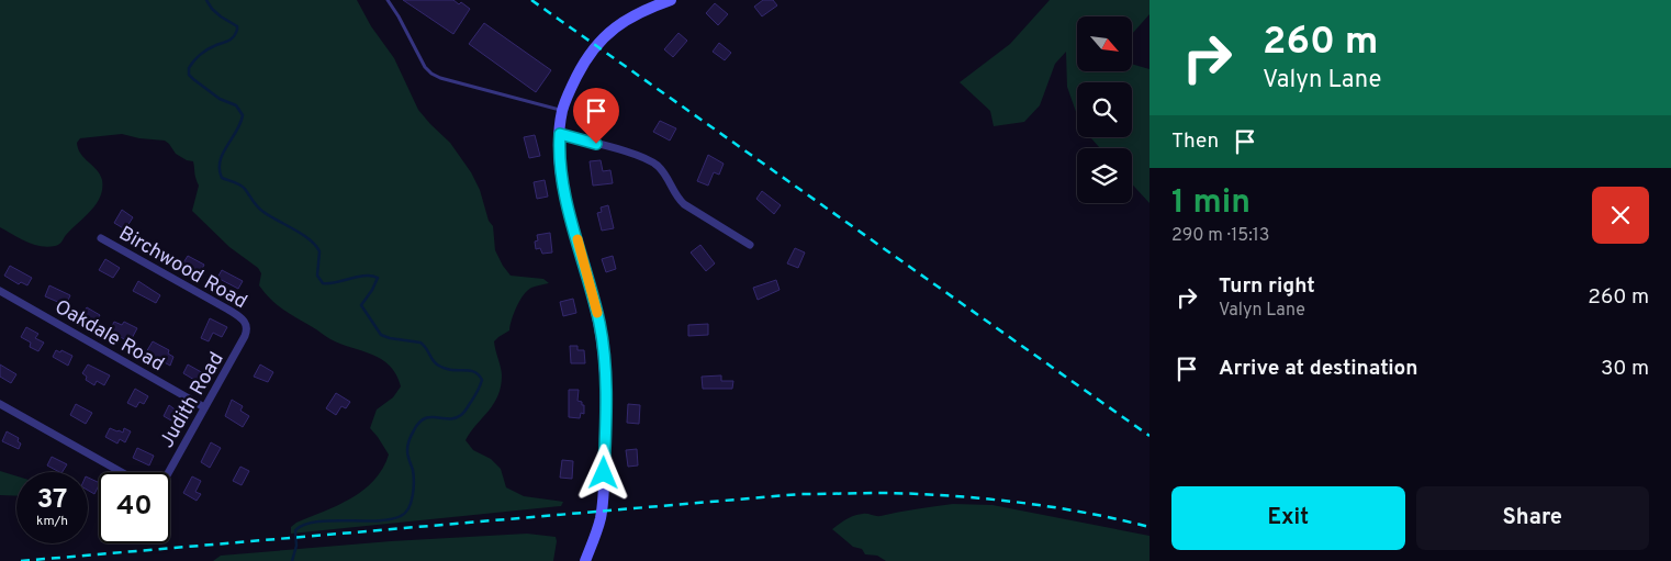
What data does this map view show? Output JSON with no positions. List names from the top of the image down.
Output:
{
  "streets": {
    "street": ["Birchwood Road", "Oakdale Road", "Judith Road"]
  },
  "crossings": [
    ["Birchwood Road", "Judith Road"],
    ["Oakdale Road", "Judith Road"]
  ],
  "north": "bottom right",
  "page": {
    "turn": ["260 m", "Valyn Lane"],
    "then": "Then",
    "heading": ["1 min", "290 m · 15:13"],
    "list": [
      {
        "name": "Turn right",
        "note": "Valyn Lane",
        "value": "260 m"
      },
      {
        "name": "Arrive at destination",
        "value": "30 m"
      }
    ],
    "speed": "37 km/h",
    "limit": "40",
    "buttons": ["Exit", "Share"]
  }
}
